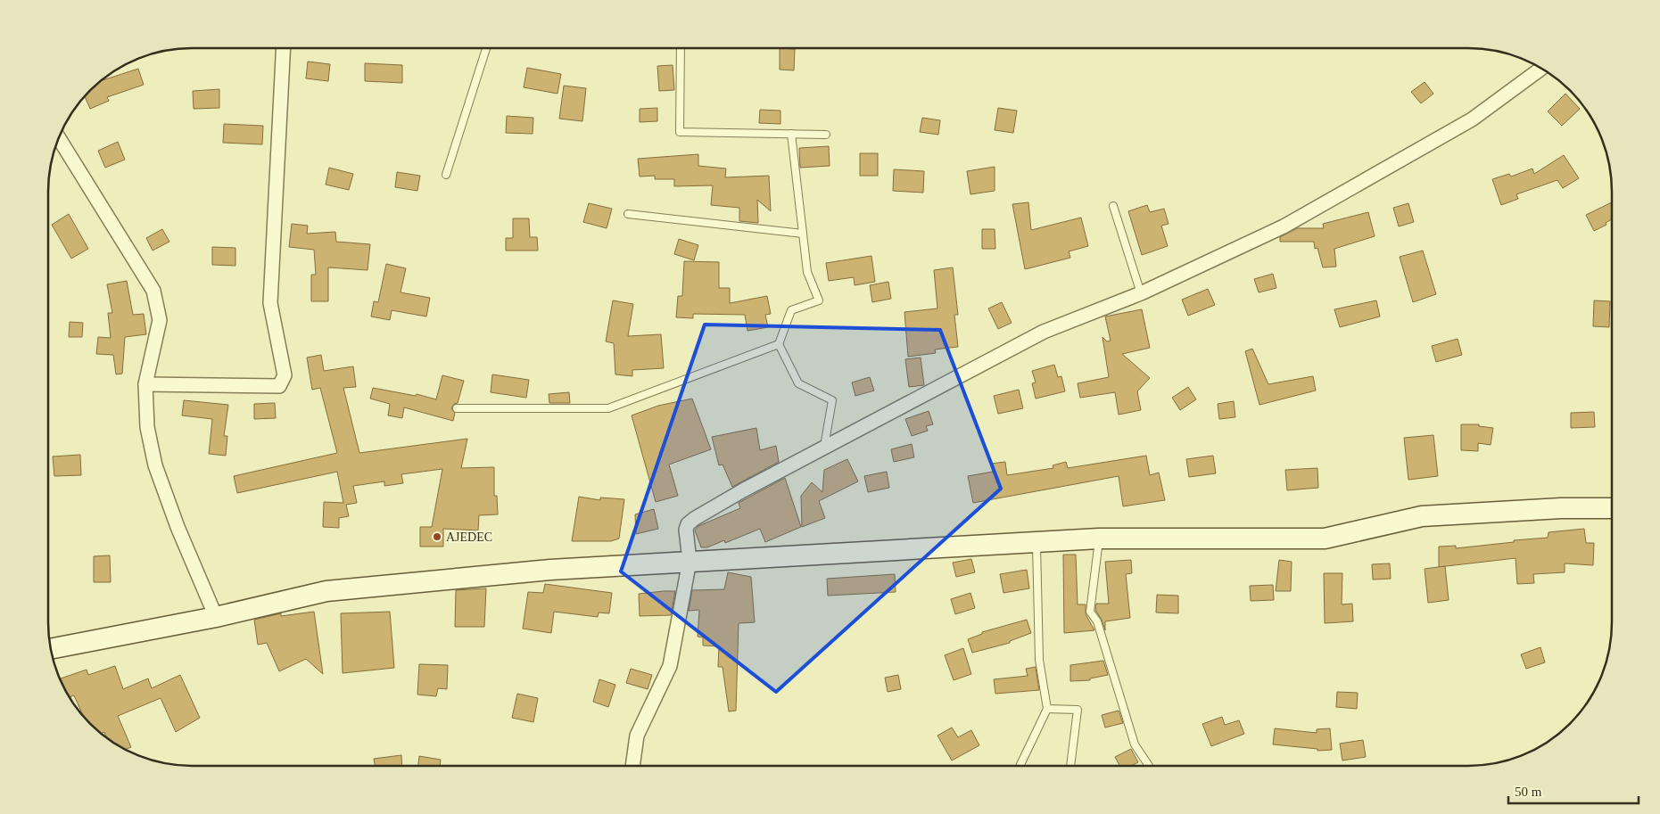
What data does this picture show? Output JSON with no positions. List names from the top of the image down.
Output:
{
  "places": ["AJEDEC"],
  "scale_bar": "50 m"
}
